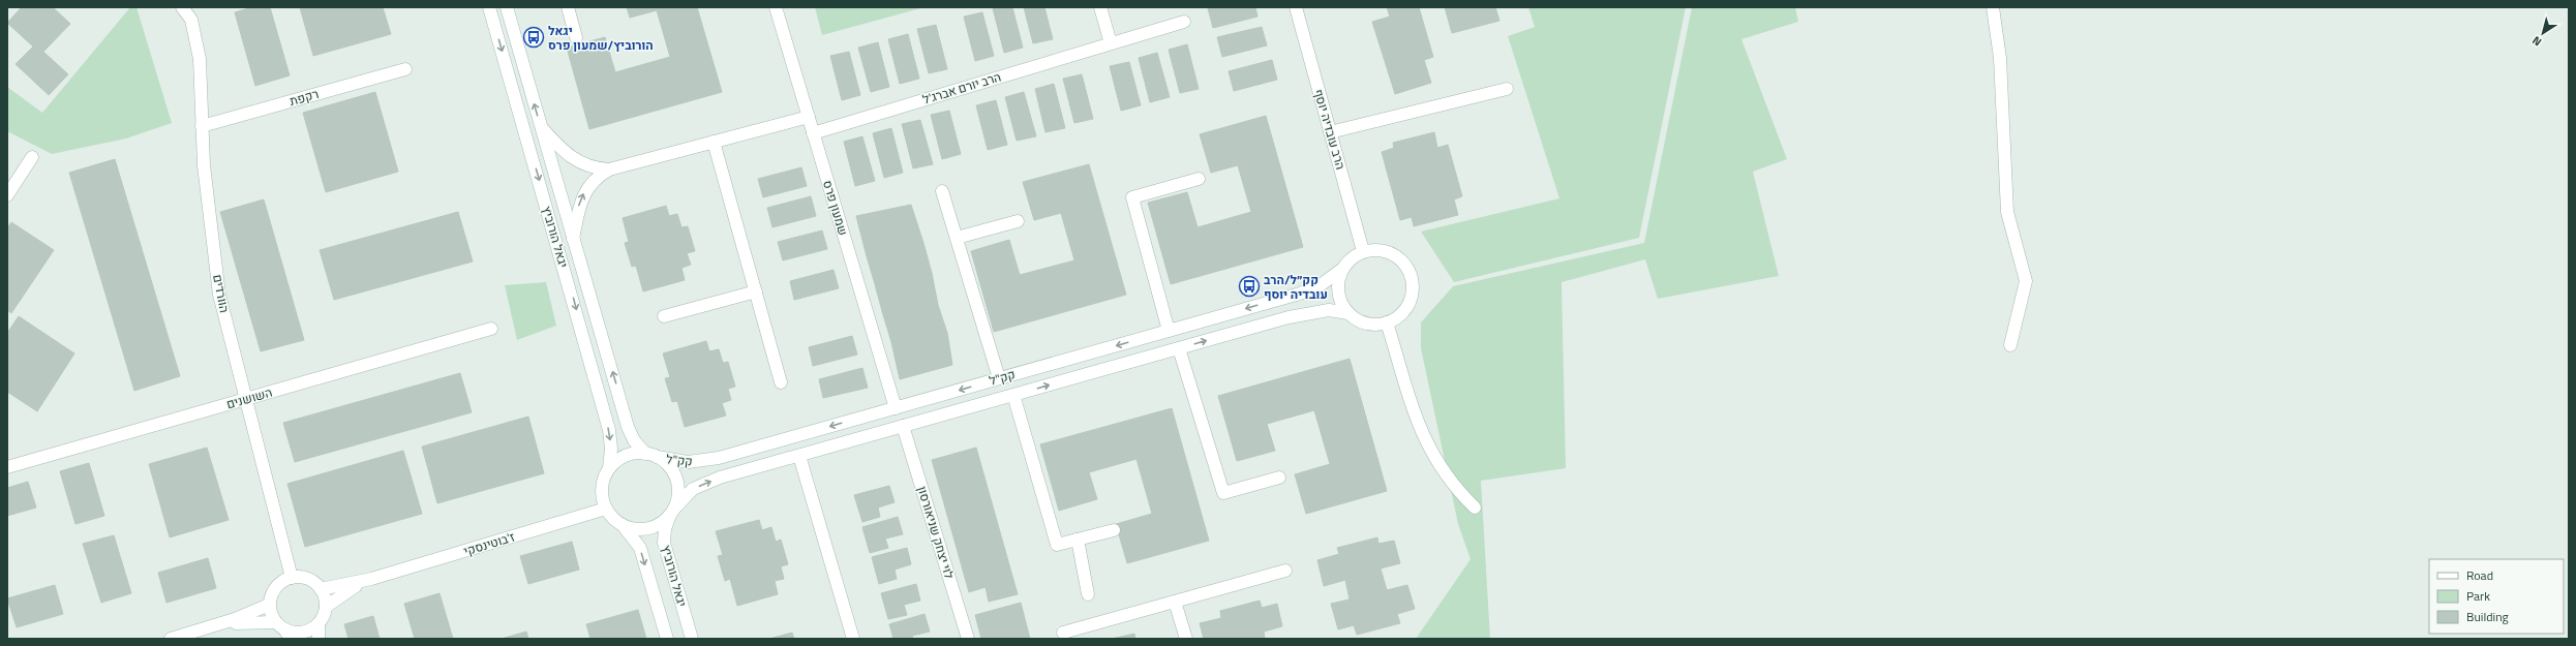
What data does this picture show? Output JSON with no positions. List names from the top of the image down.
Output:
{
  "streets": {
    "street": [
      "הרב יורם אברג'ל",
      "רקפת",
      "הרב עובדיה יוסף",
      "שמעון פרס",
      "יגאל הורוביץ",
      "הוורדים",
      "קק\"ל",
      "השושנים",
      "לוי יצחק שניאורסון",
      "ז'בוטינסקי"
    ]
  },
  "crossings": [
    ["הרב יורם אברג'ל", "שמעון פרס"],
    ["רקפת", "הוורדים"],
    ["הרב עובדיה יוסף", "קק\"ל"],
    ["שמעון פרס", "קק\"ל"],
    ["יגאל הורוביץ", "קק\"ל"],
    ["יגאל הורוביץ", "ז'בוטינסקי"],
    ["הוורדים", "השושנים"],
    ["הוורדים", "ז'בוטינסקי"],
    ["קק\"ל", "לוי יצחק שניאורסון"],
    ["קק\"ל", "ז'בוטינסקי"]
  ],
  "places": {
    "bus stop": ["יגאל הורוביץ/שמעון פרס", "קק״ל/הרב עובדיה יוסף"]
  },
  "legend": ["Road", "Park", "Building"],
  "north": "bottom left"
}
